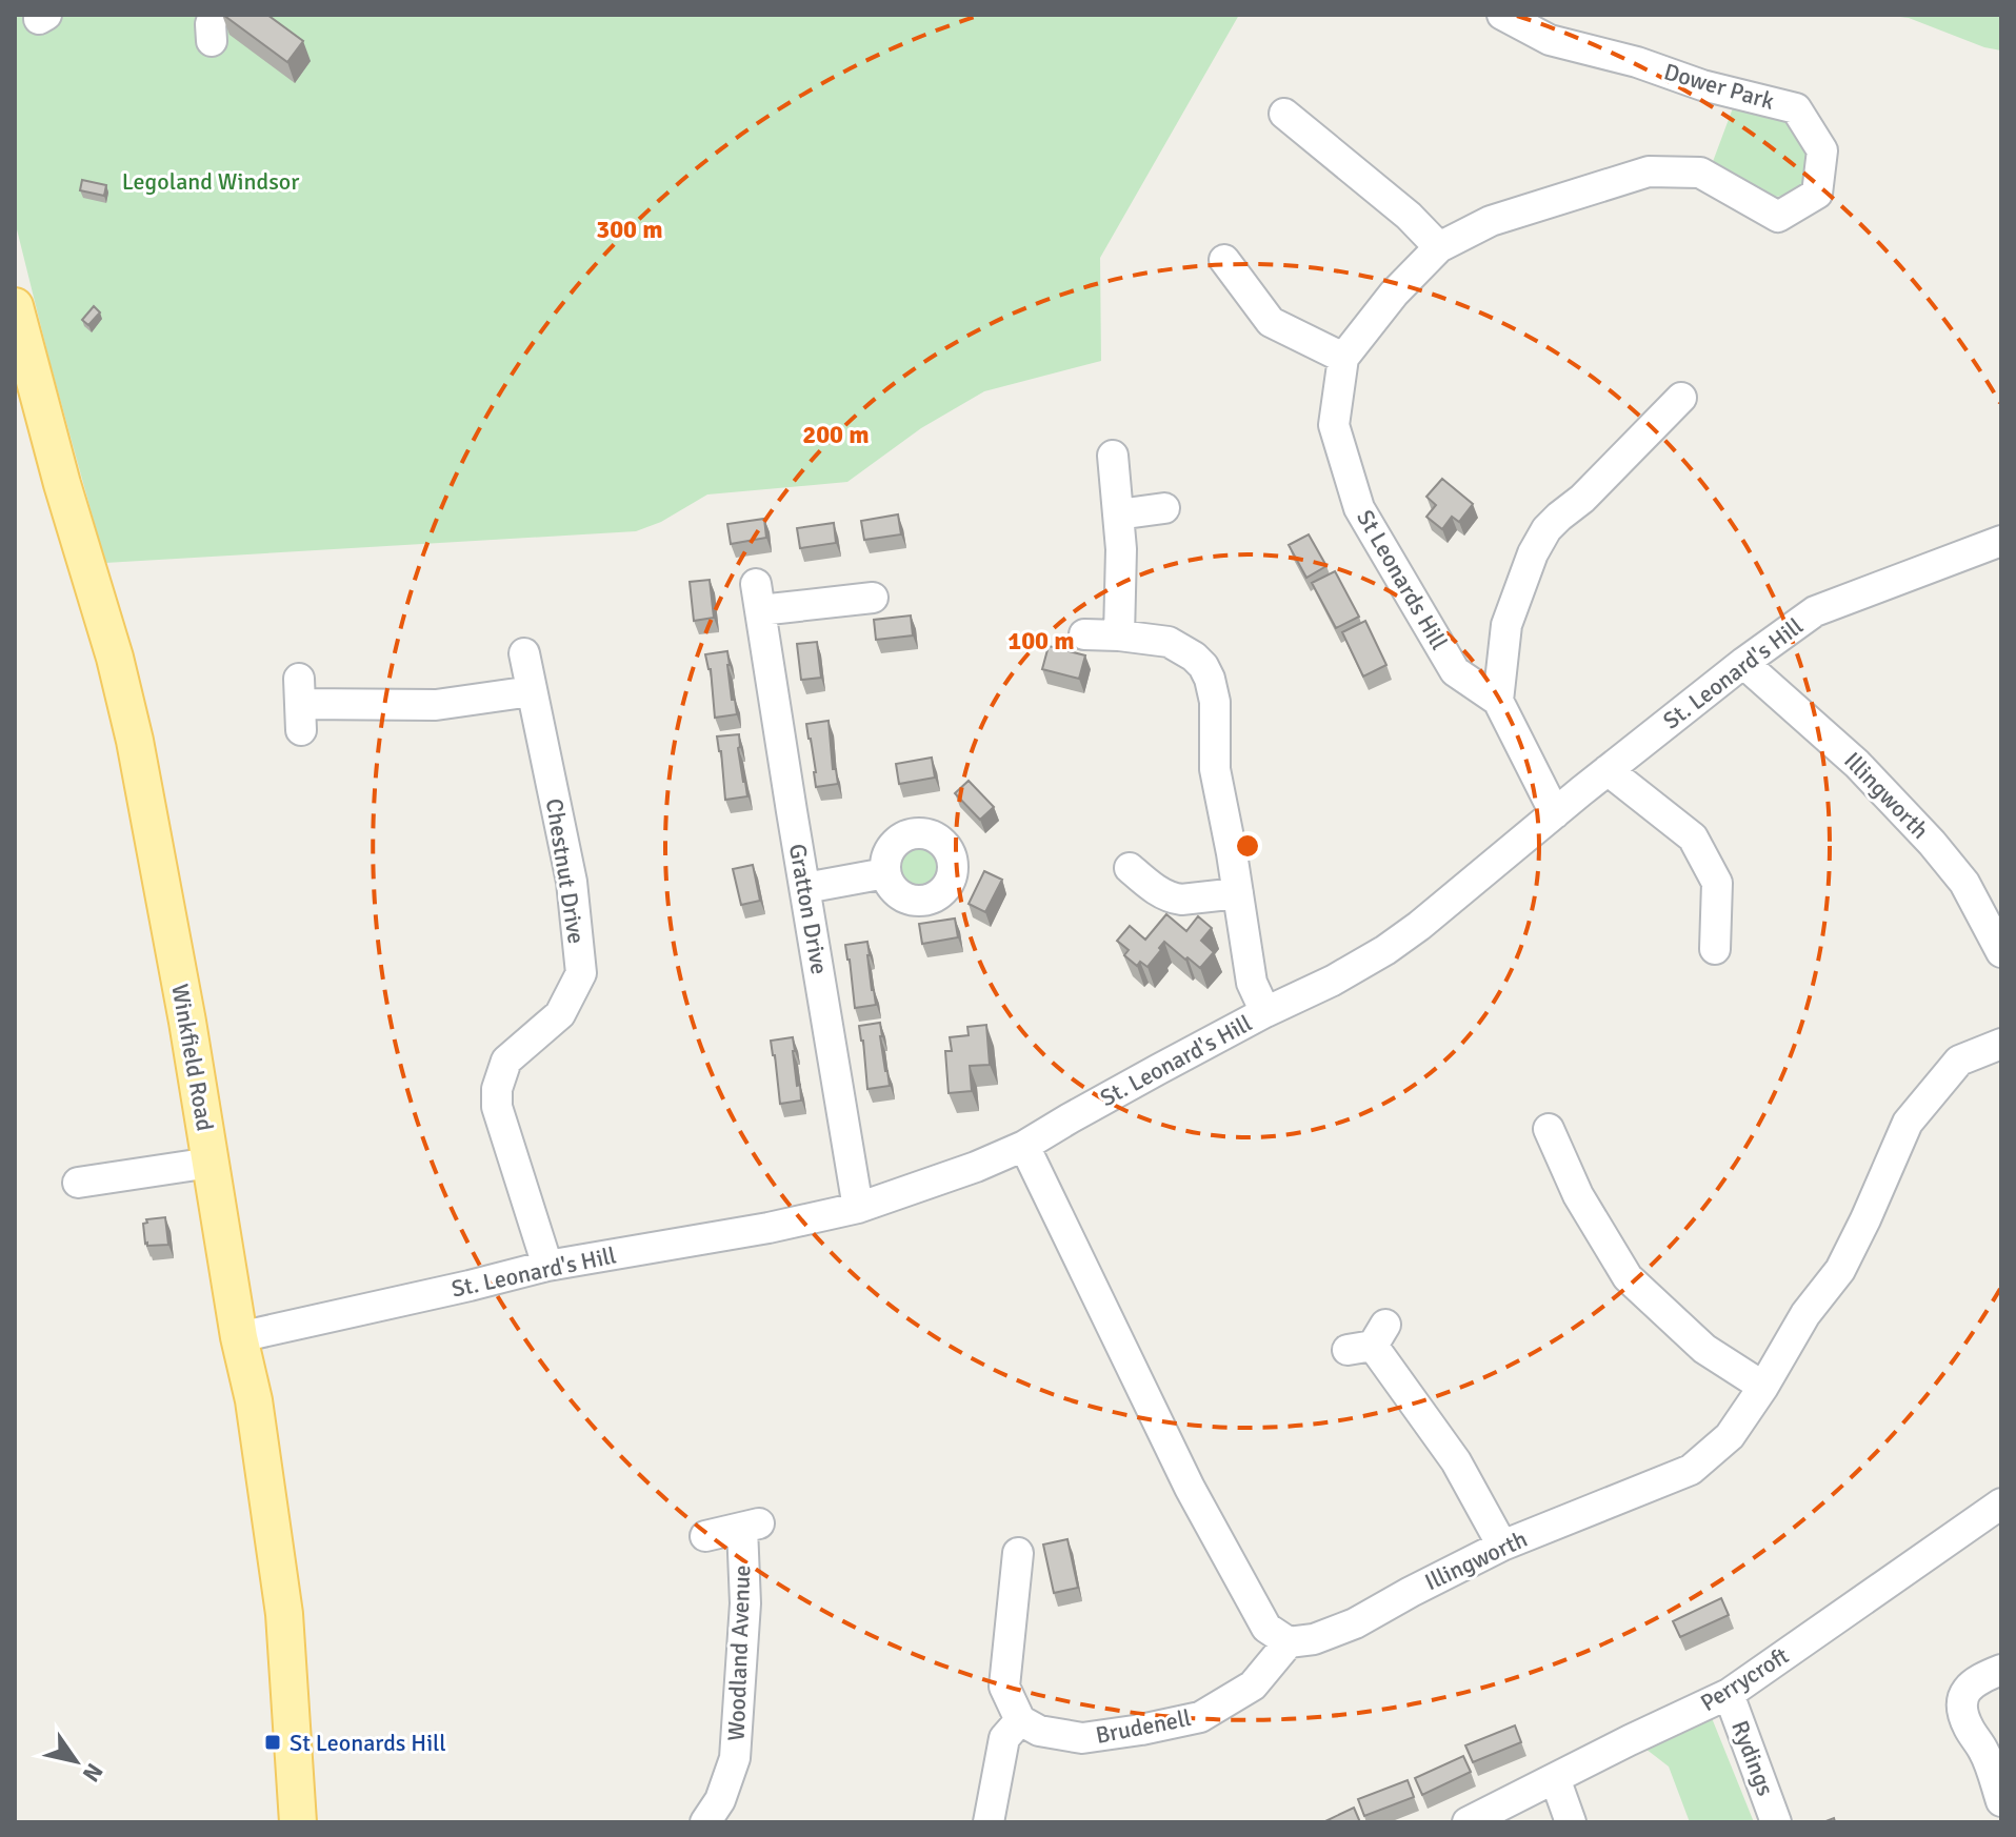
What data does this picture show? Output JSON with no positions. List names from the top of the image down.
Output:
{
  "streets": {
    "main road": ["Winkfield Road"],
    "street": [
      "Dower Park",
      "St Leonards Hill",
      "St. Leonard's Hill",
      "Illingworth",
      "Chestnut Drive",
      "Gratton Drive",
      "Woodland Avenue",
      "Perrycroft",
      "Brudenell",
      "Rydings"
    ]
  },
  "crossings": [
    ["St Leonards Hill", "St. Leonard's Hill"],
    ["St. Leonard's Hill", "Illingworth"],
    ["St. Leonard's Hill", "Chestnut Drive"],
    ["St. Leonard's Hill", "Gratton Drive"],
    ["St. Leonard's Hill", "Winkfield Road"],
    ["Illingworth", "Brudenell"],
    ["Perrycroft", "Rydings"]
  ],
  "parks": ["Legoland Windsor"],
  "places": {
    "transit": ["St Leonards Hill"]
  },
  "north": "bottom right",
  "rings": ["300 m", "200 m", "100 m"]
}
